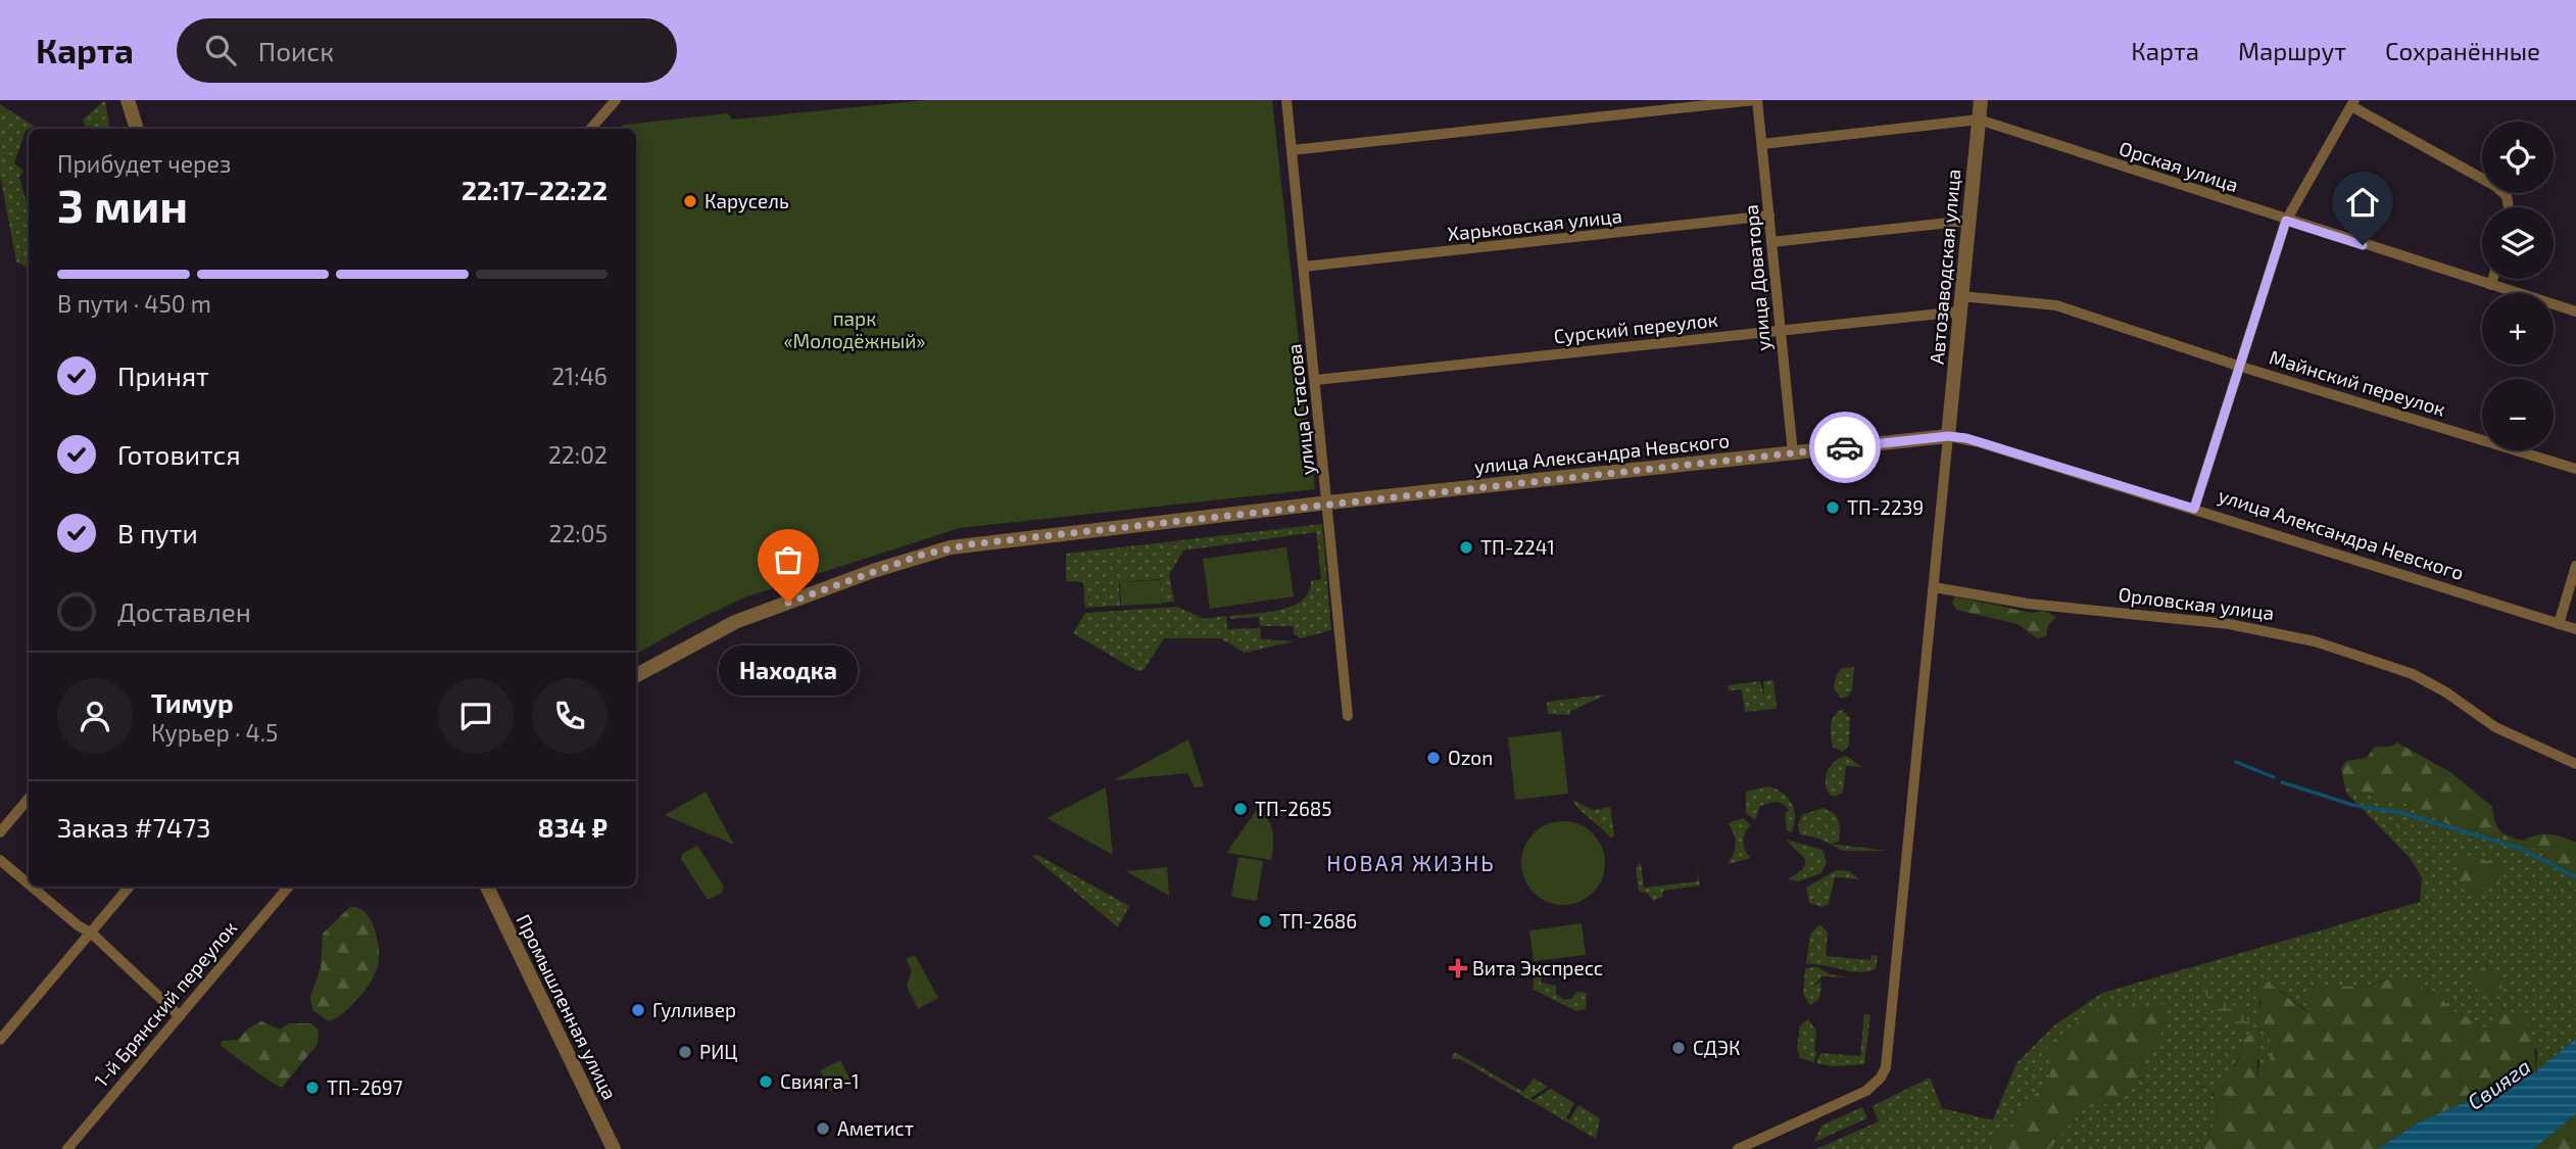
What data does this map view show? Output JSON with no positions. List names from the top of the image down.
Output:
{
  "streets": {
    "street": [
      "Орская улица",
      "Харьковская улица",
      "Автозаводская улица",
      "улица Доватора",
      "Сурский переулок",
      "Майнский переулок",
      "улица Стасова",
      "улица Александра Невского",
      "Орловская улица",
      "1-й Брянский переулок",
      "Промышленная улица"
    ]
  },
  "crossings": [
    ["Орская улица", "Автозаводская улица"],
    ["Орская улица", "улица Доватора"],
    ["Харьковская улица", "улица Доватора"],
    ["Харьковская улица", "улица Стасова"],
    ["Автозаводская улица", "Сурский переулок"],
    ["Автозаводская улица", "Майнский переулок"],
    ["Автозаводская улица", "улица Александра Невского"],
    ["улица Доватора", "Сурский переулок"],
    ["улица Доватора", "улица Александра Невского"],
    ["Сурский переулок", "улица Стасова"],
    ["улица Стасова", "улица Александра Невского"]
  ],
  "districts": ["НОВАЯ ЖИЗНЬ"],
  "water": ["Свияга"],
  "parks": ["парк «Молодёжный»"],
  "places": {
    "other": [
      "Карусель",
      "ТП-2239",
      "ТП-2241",
      "Находка",
      "Ozon",
      "ТП-2685",
      "ТП-2686",
      "Гулливер",
      "СДЭК",
      "РИЦ",
      "Свияга-1",
      "ТП-2697",
      "Аметист"
    ],
    "health": ["Вита Экспресс"]
  },
  "page": {
    "header": "Карта",
    "search": "Поиск",
    "nav": ["Карта", "Маршрут", "Сохранённые"],
    "map_buttons": ["+", "−"],
    "heading": ["3 мин", "Прибудет через", "22:17–22:22"],
    "panel": [
      "Тимур",
      "Курьер · 4.5",
      "Заказ #7473",
      "834 ₽"
    ],
    "bar": "В пути · 450 m",
    "list": [
      ["Принят", "21:46"],
      ["Готовится", "22:02"],
      ["В пути", "22:05"],
      "Доставлен"
    ],
    "bubble": "Находка"
  }
}
